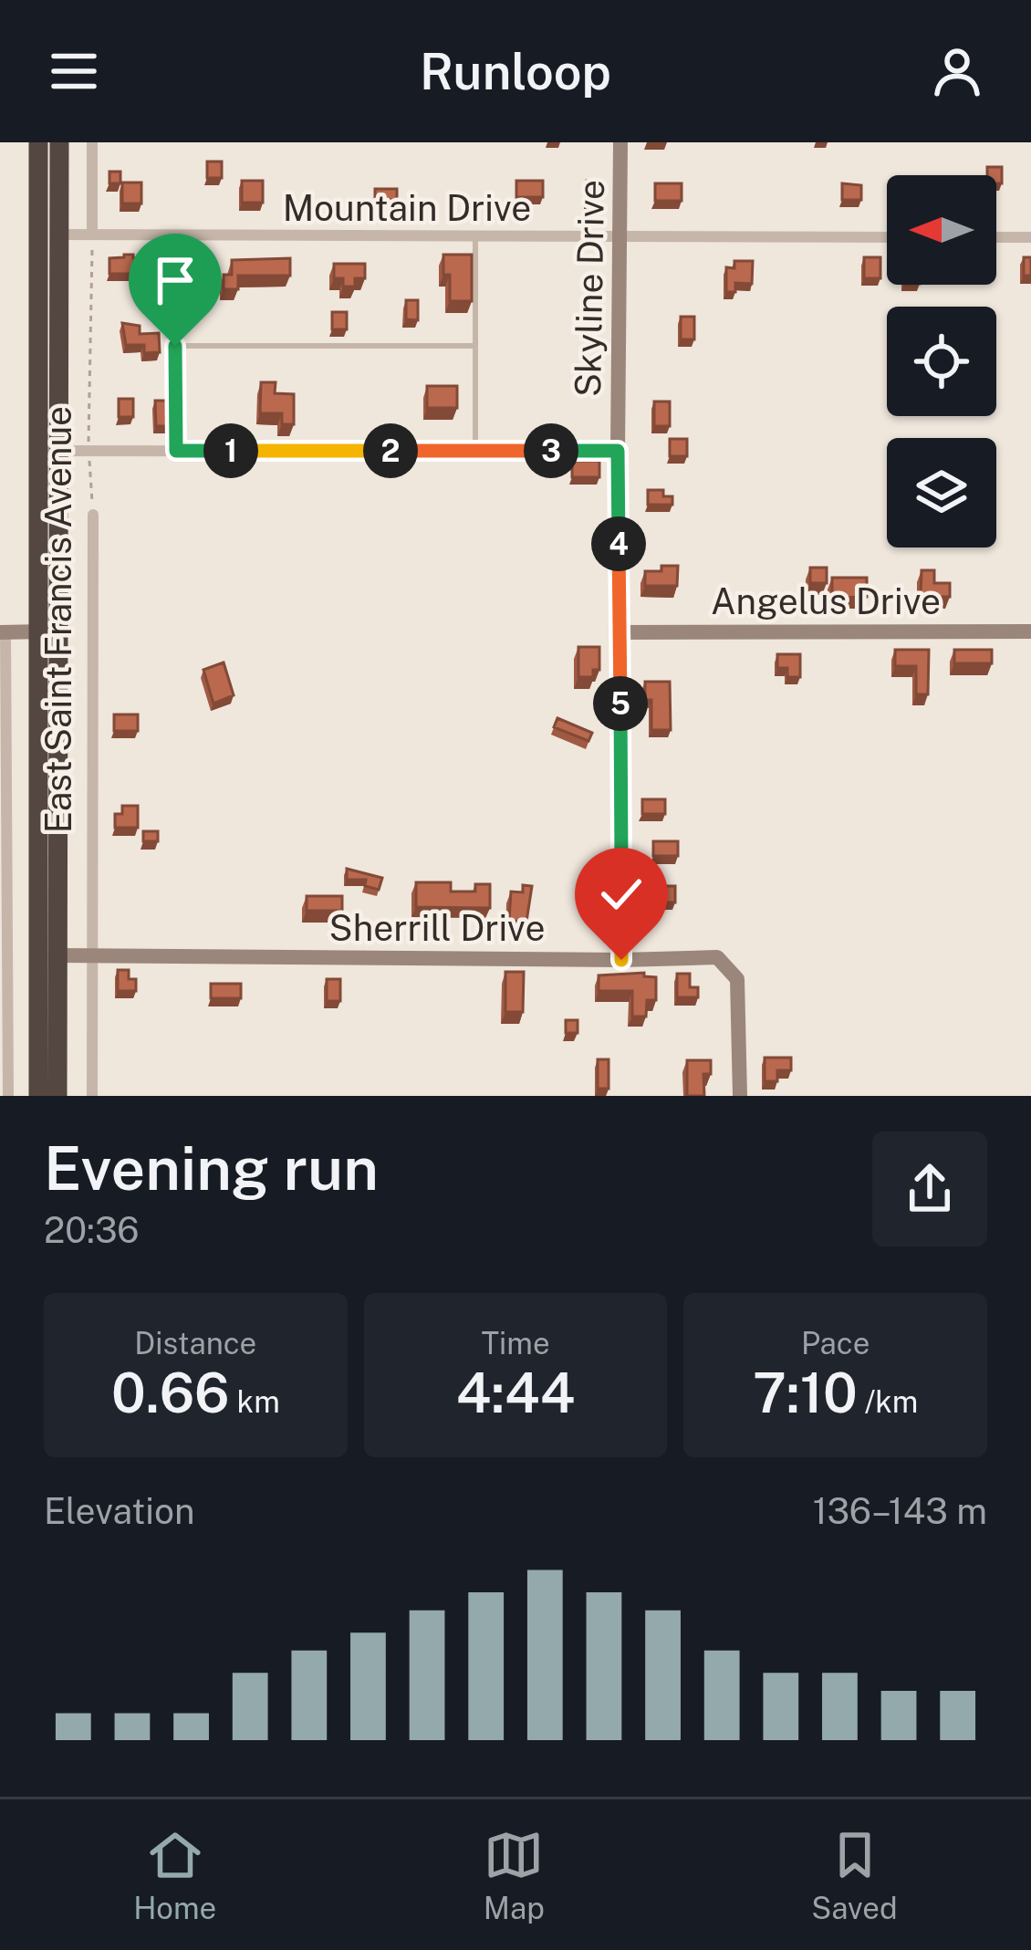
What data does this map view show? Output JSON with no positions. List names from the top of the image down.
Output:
{
  "streets": {
    "highway": ["East Saint Francis Avenue"],
    "street": [
      "Mountain Drive",
      "Skyline Drive",
      "Angelus Drive",
      "Sherrill Drive"
    ]
  },
  "crossings": [
    ["Mountain Drive", "Skyline Drive"],
    ["Mountain Drive", "East Saint Francis Avenue"],
    ["Skyline Drive", "Angelus Drive"],
    ["Skyline Drive", "Sherrill Drive"],
    ["East Saint Francis Avenue", "Sherrill Drive"]
  ],
  "north": "left",
  "page": {
    "header": "Runloop",
    "pins": [
      "1",
      "2",
      "3",
      "4",
      "5"
    ],
    "heading": ["Evening run", "20:36"],
    "stats": [
      ["Distance", "0.66 km"],
      ["Time", "4:44"],
      ["Pace", "7:10 /km"]
    ],
    "chart": ["Elevation", "136–143 m"],
    "tabs": ["Home", "Map", "Saved"]
  }
}
